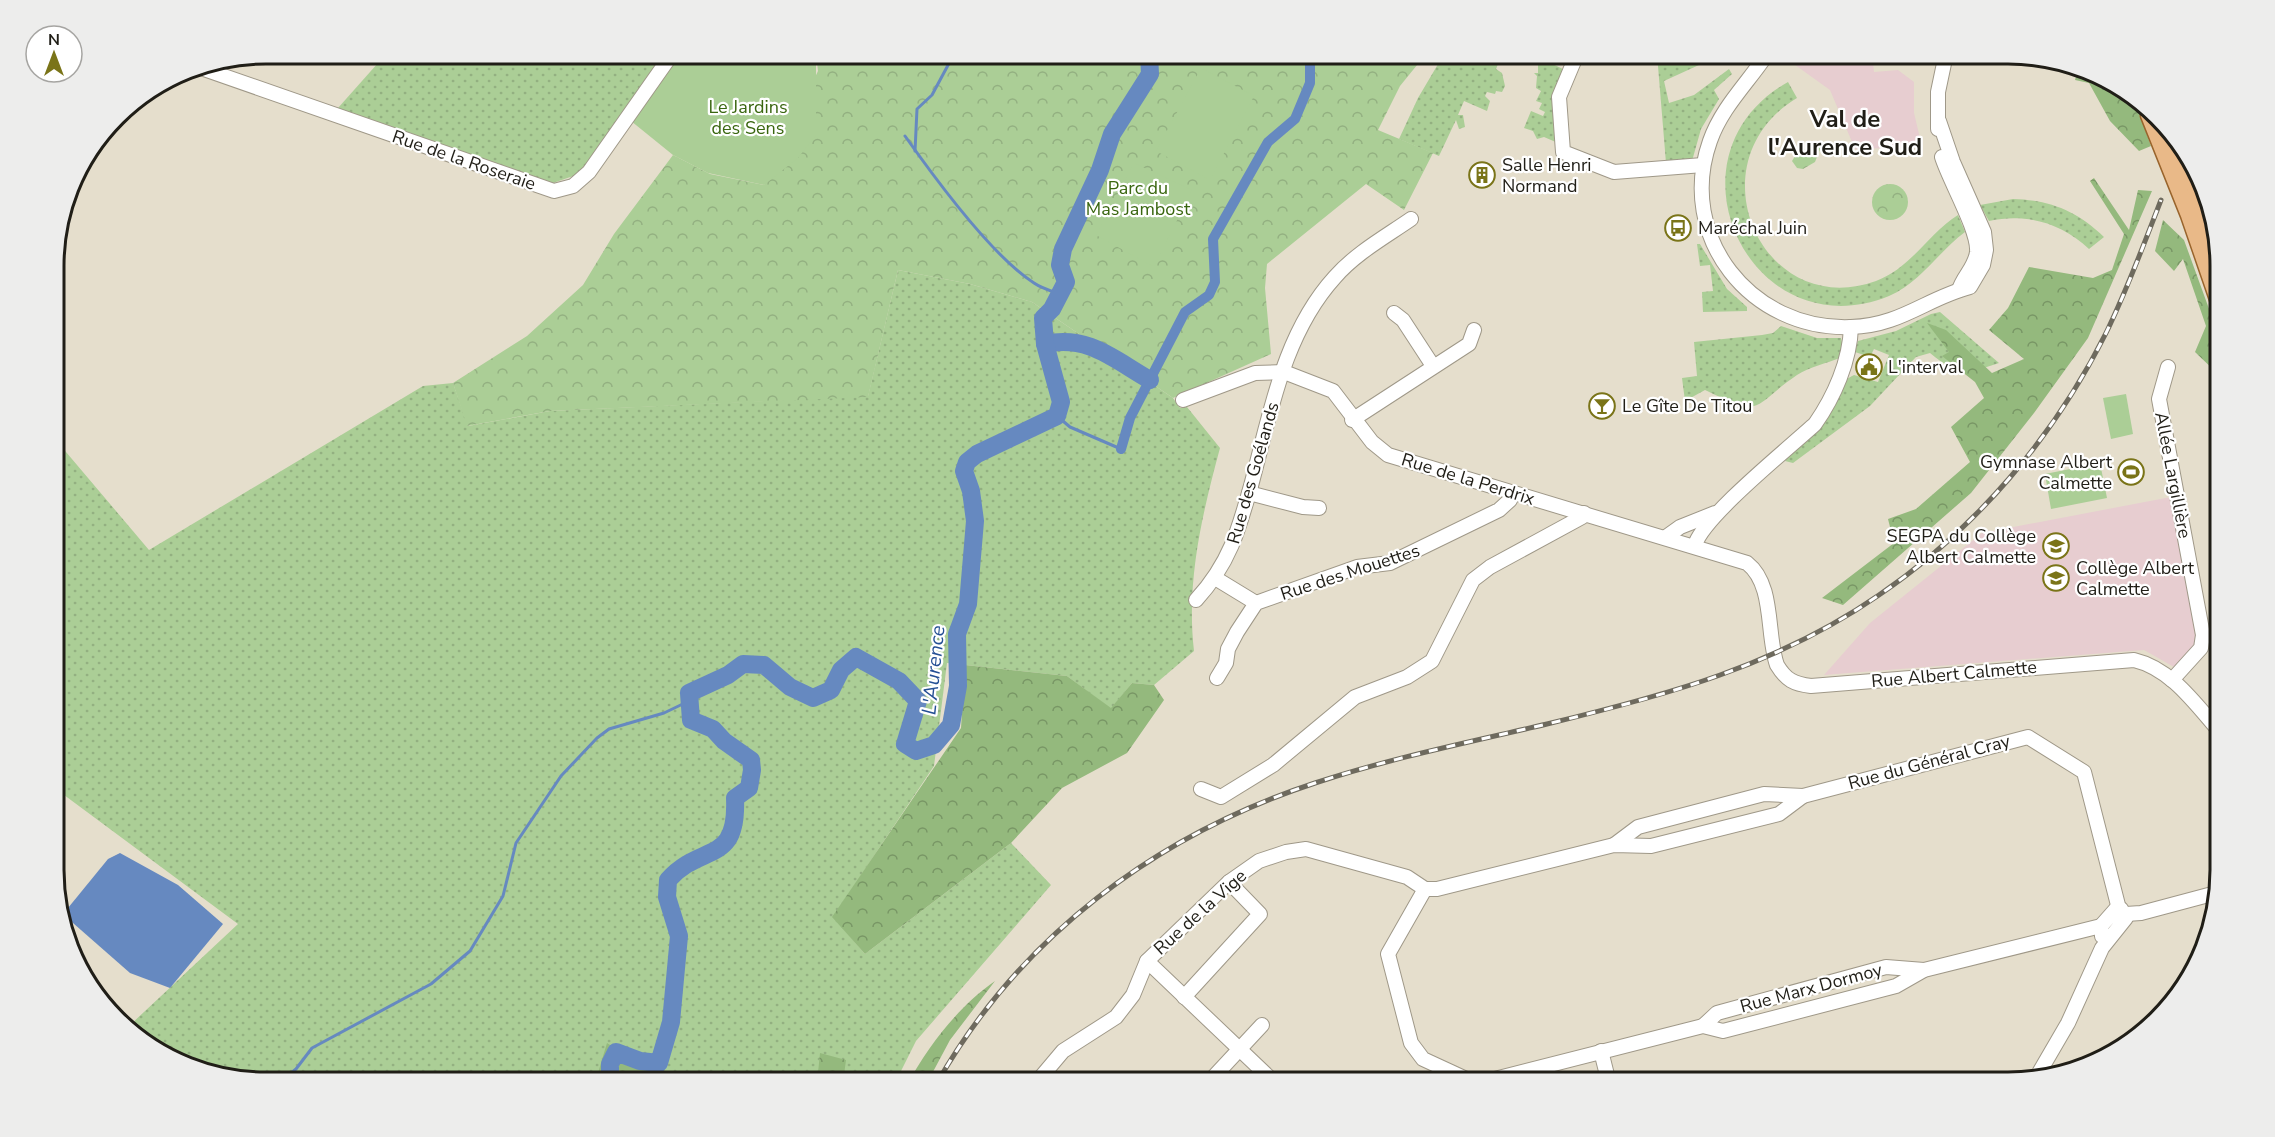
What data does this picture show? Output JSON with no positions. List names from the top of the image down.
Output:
{
  "streets": {
    "street": [
      "Rue de la Roseraie",
      "Rue des Goélands",
      "Allée Largillière",
      "Rue de la Perdrix",
      "Rue des Mouettes",
      "Rue Albert Calmette",
      "Rue du Général Cray",
      "Rue de la Vige",
      "Rue Marx Dormoy"
    ]
  },
  "crossings": [
    ["Rue des Goélands", "Rue de la Perdrix"],
    ["Allée Largillière", "Rue Albert Calmette"],
    ["Rue de la Perdrix", "Rue des Mouettes"],
    ["Rue de la Perdrix", "Rue Albert Calmette"],
    ["Rue du Général Cray", "Rue de la Vige"],
    ["Rue du Général Cray", "Rue Marx Dormoy"],
    ["Rue de la Vige", "Rue Marx Dormoy"]
  ],
  "districts": ["Val de l'Aurence Sud"],
  "water": ["L'Aurence"],
  "parks": ["Le Jardins des Sens", "Parc du Mas Jambost"],
  "places": {
    "building": ["Salle Henri Normand"],
    "bus stop": ["Maréchal Juin"],
    "public building": ["L'interval"],
    "bar": ["Le Gîte De Titou"],
    "sports": ["Gymnase Albert Calmette"],
    "school or university": ["SEGPA du Collège Albert Calmette", "Collège Albert Calmette"]
  },
  "north": "top"
}
